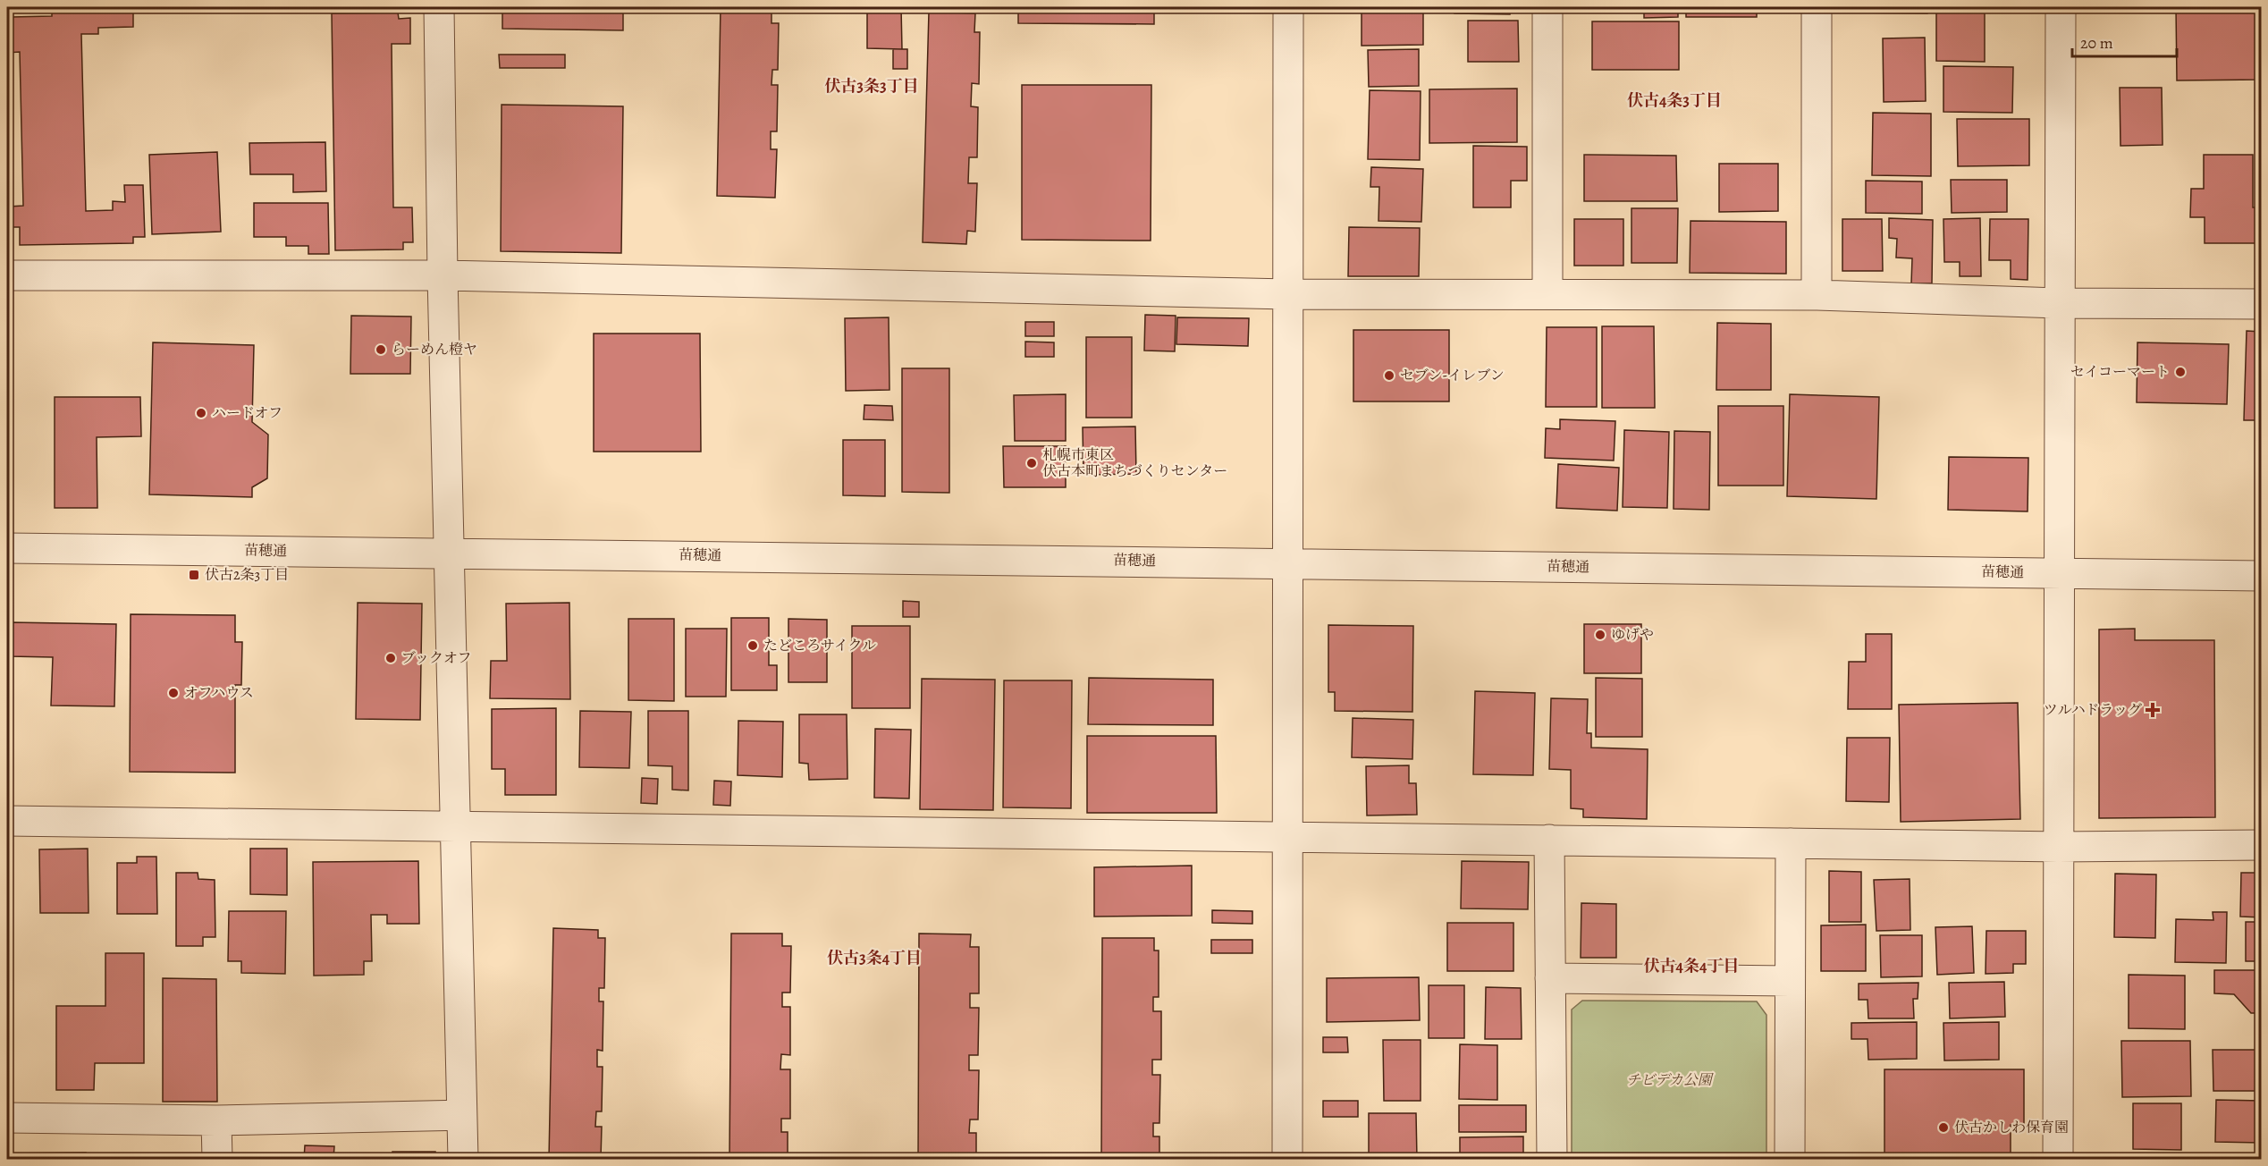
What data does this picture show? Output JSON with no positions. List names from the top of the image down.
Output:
{
  "streets": {
    "street": ["苗穂通"]
  },
  "districts": [
    "伏古3条3丁目",
    "伏古4条3丁目",
    "伏古3条4丁目",
    "伏古4条4丁目"
  ],
  "parks": ["チビデカ公園"],
  "places": {
    "other": [
      "らーめん橙ヤ",
      "セイコーマート",
      "セブン-イレブン",
      "ハードオフ",
      "札幌市東区 伏古本町まちづくりセンター",
      "ゆげや",
      "たどころサイクル",
      "ブックオフ",
      "オフハウス",
      "伏古かしわ保育園"
    ],
    "transit": ["伏古2条3丁目"],
    "health": ["ツルハドラッグ"]
  },
  "scale_bar": "20 m"
}
